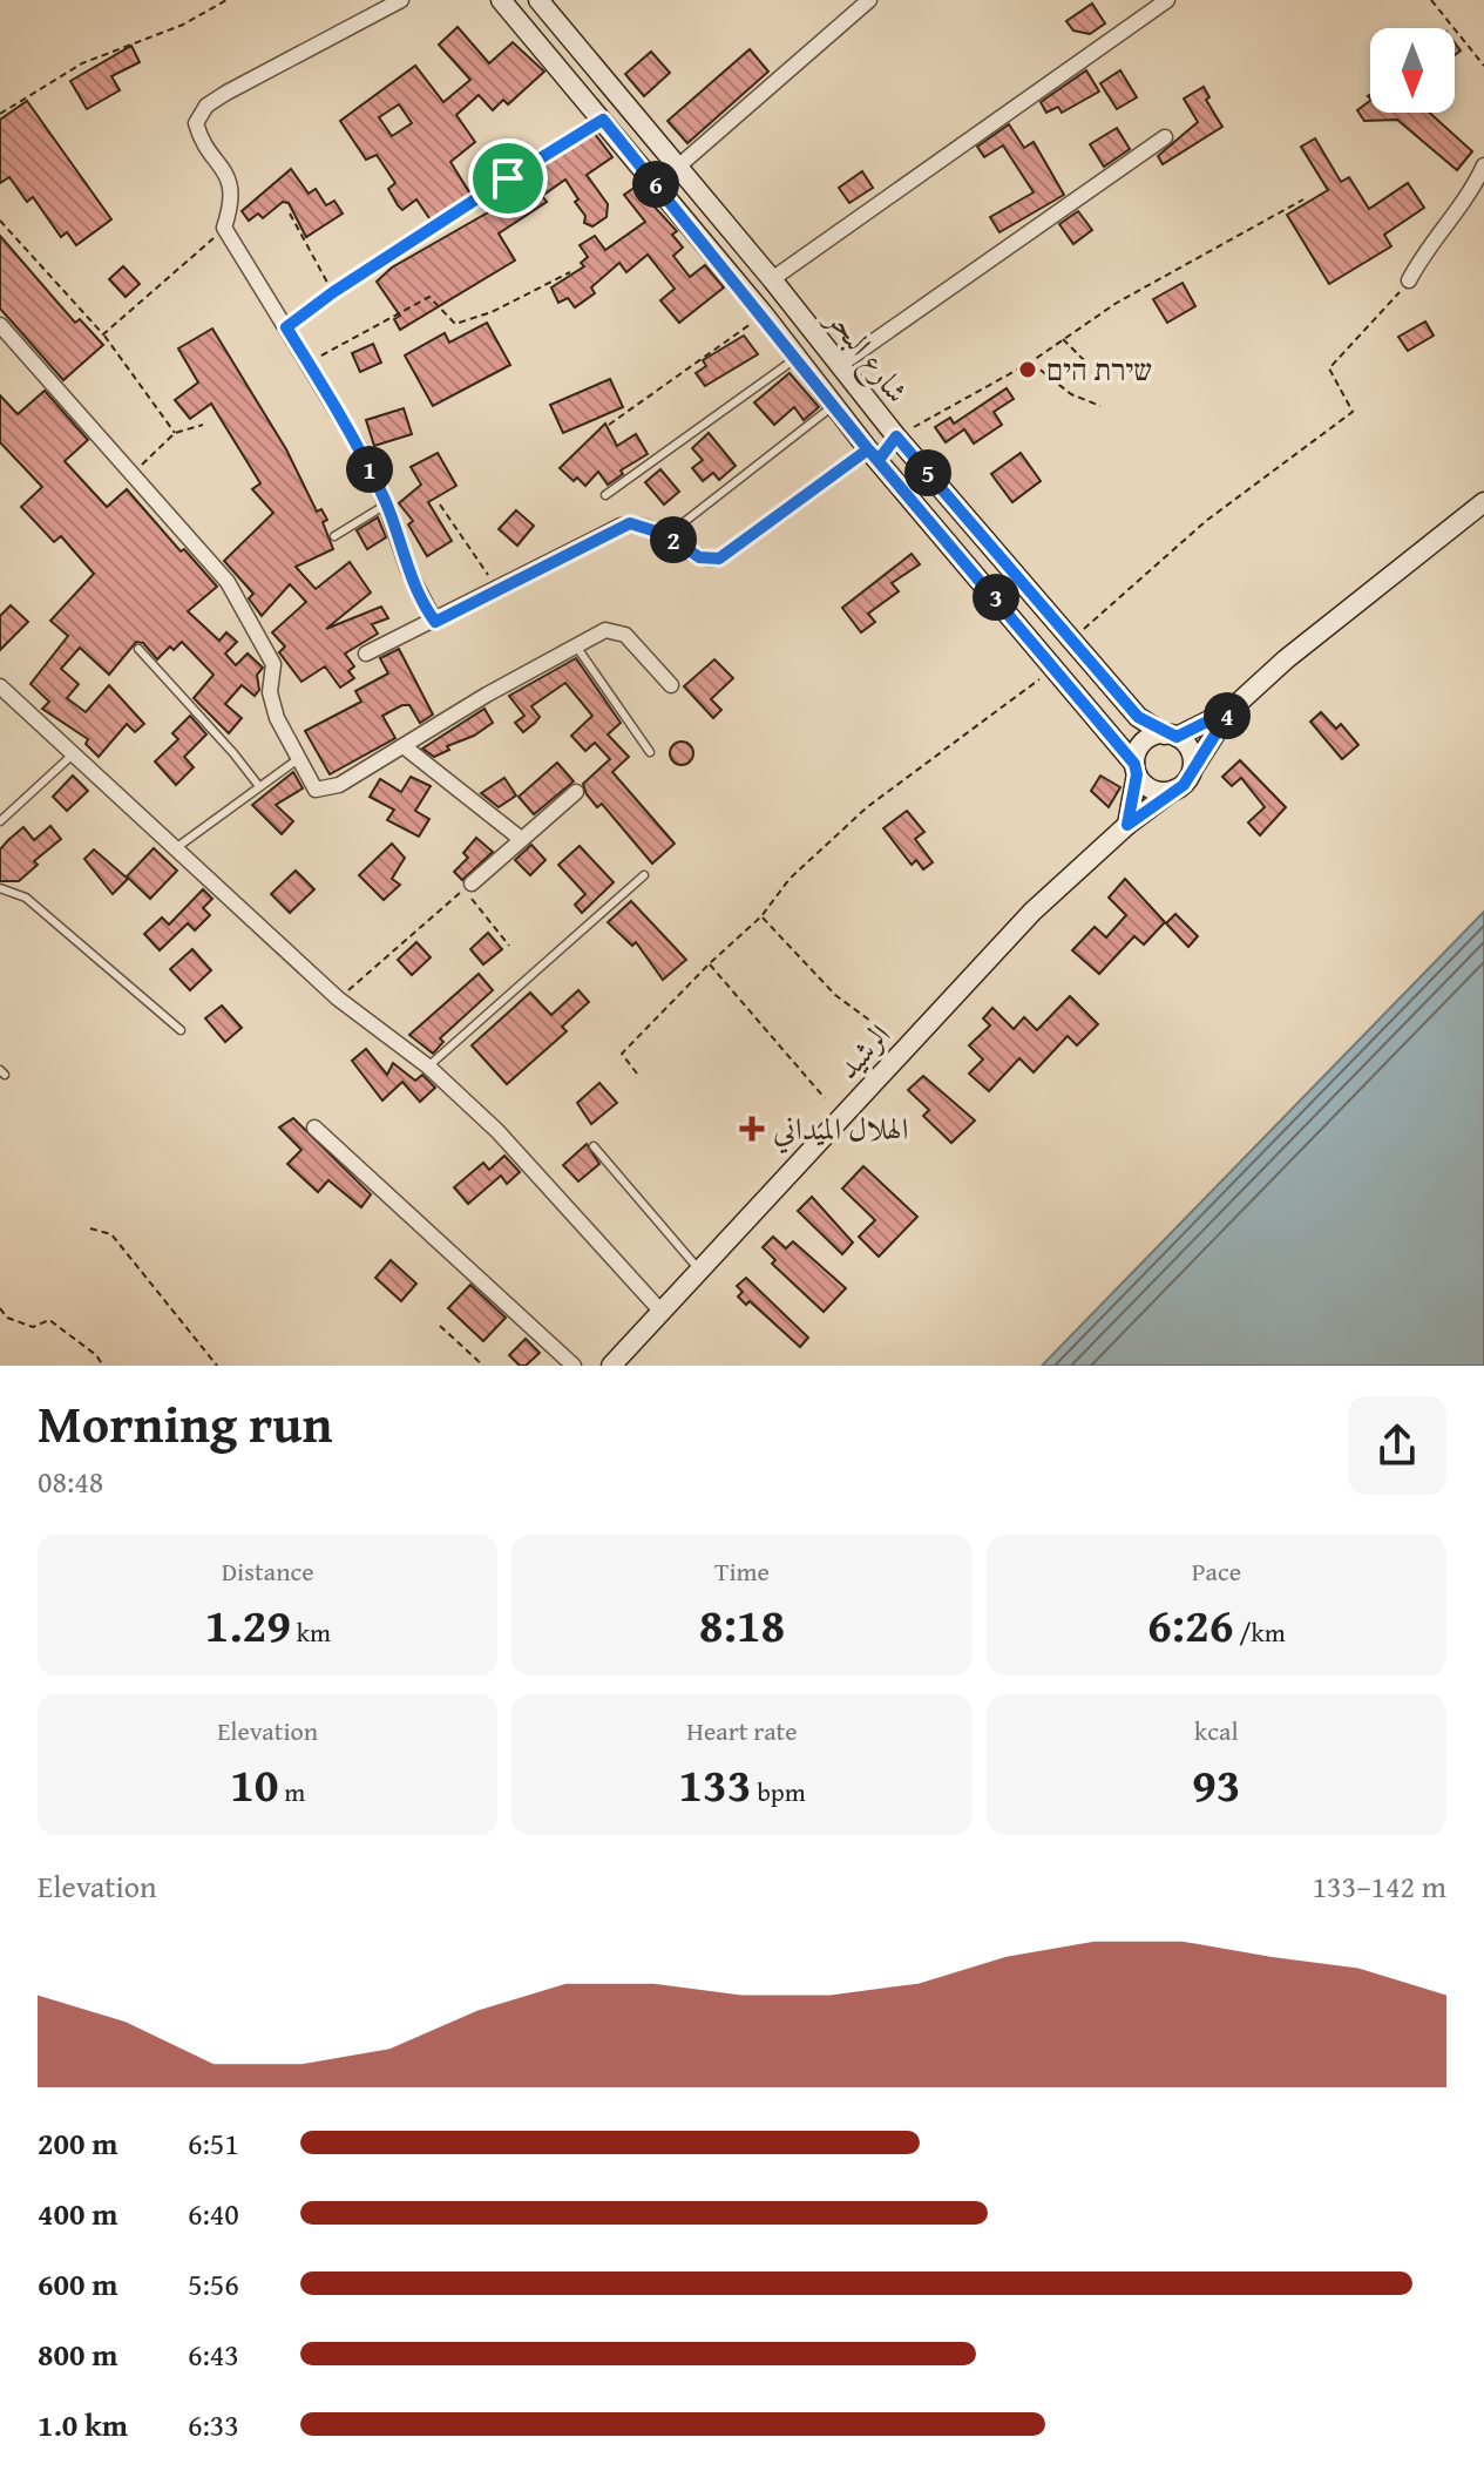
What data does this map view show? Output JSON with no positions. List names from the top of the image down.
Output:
{
  "streets": {
    "main road": ["شارع البحر", "الرشيد"]
  },
  "crossings": [
    ["شارع البحر", "الرشيد"]
  ],
  "places": {
    "other": ["שירת הים"],
    "health": ["الهلال الميداني"]
  },
  "north": "bottom",
  "page": {
    "pins": [
      "6",
      "1",
      "5",
      "2",
      "3",
      "4"
    ],
    "heading": ["Morning run", "08:48"],
    "stats": [
      ["Distance", "1.29 km"],
      ["Time", "8:18"],
      ["Pace", "6:26 /km"],
      ["Elevation", "10 m"],
      ["Heart rate", "133 bpm"],
      ["kcal", "93"]
    ],
    "chart": ["Elevation", "133–142 m"],
    "list": [
      {
        "name": "200 m",
        "note": "6:51"
      },
      {
        "name": "400 m",
        "note": "6:40"
      },
      {
        "name": "600 m",
        "note": "5:56"
      },
      {
        "name": "800 m",
        "note": "6:43"
      },
      {
        "name": "1.0 km",
        "note": "6:33"
      }
    ]
  }
}
